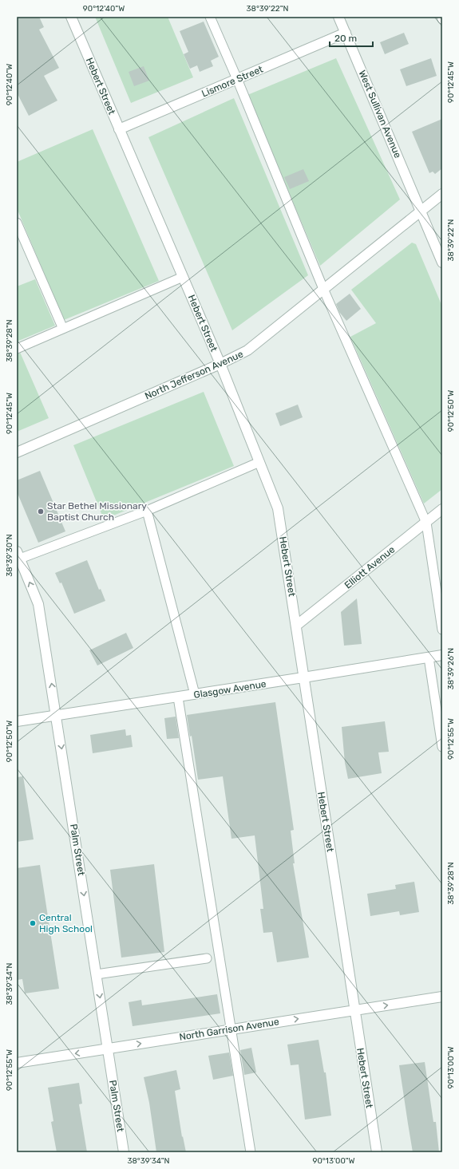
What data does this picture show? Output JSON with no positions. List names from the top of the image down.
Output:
{
  "streets": {
    "street": [
      "Lismore Street",
      "Hebert Street",
      "West Sullivan Avenue",
      "North Jefferson Avenue",
      "Elliott Avenue",
      "Glasgow Avenue",
      "Palm Street",
      "North Garrison Avenue"
    ]
  },
  "crossings": [
    ["Lismore Street", "Hebert Street"],
    ["Lismore Street", "West Sullivan Avenue"],
    ["Hebert Street", "North Jefferson Avenue"],
    ["Hebert Street", "Elliott Avenue"],
    ["Hebert Street", "Glasgow Avenue"],
    ["Hebert Street", "North Garrison Avenue"],
    ["West Sullivan Avenue", "North Jefferson Avenue"],
    ["Glasgow Avenue", "Palm Street"],
    ["Palm Street", "North Garrison Avenue"]
  ],
  "places": ["Star Bethel Missionary Baptist Church", "Central High School"],
  "scale_bar": "20 m",
  "coordinates": [
    "90°12'40\"W",
    "38°39'22\"N",
    "90°12'45\"W",
    "38°39'28\"N",
    "90°12'50\"W",
    "38°39'30\"N",
    "38°39'26\"N",
    "90°12'55\"W",
    "38°39'34\"N",
    "90°13'00\"W"
  ]
}
